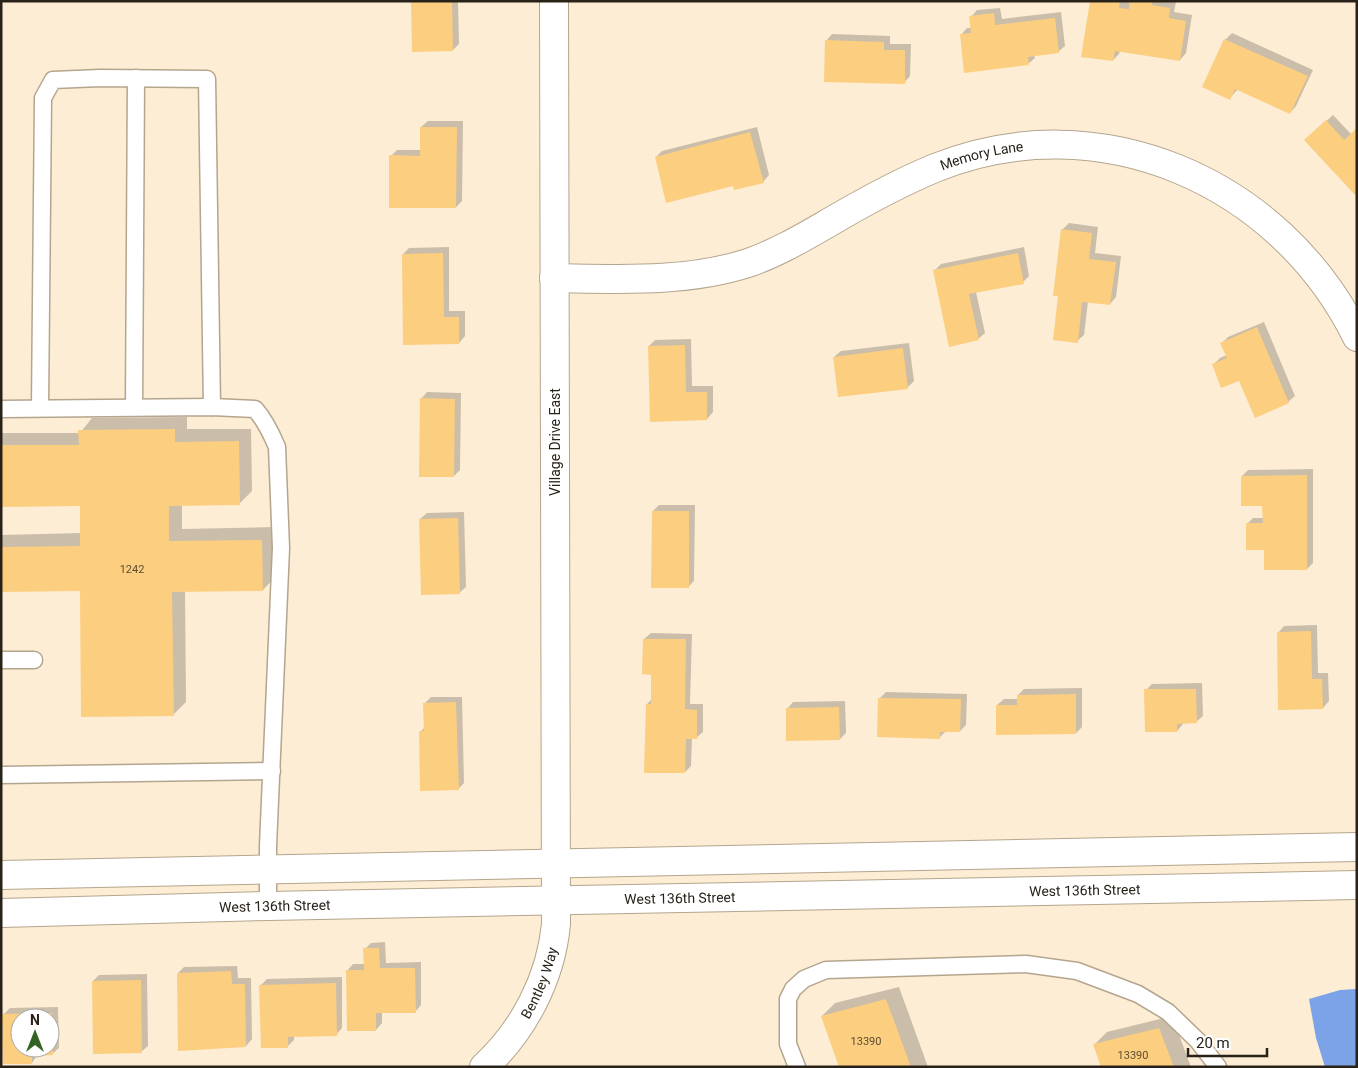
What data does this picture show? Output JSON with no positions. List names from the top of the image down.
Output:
{
  "streets": {
    "street": [
      "Memory Lane",
      "Village Drive East",
      "West 136th Street",
      "Bentley Way"
    ]
  },
  "crossings": [
    ["Memory Lane", "Village Drive East"],
    ["Village Drive East", "West 136th Street"],
    ["Village Drive East", "Bentley Way"],
    ["West 136th Street", "Bentley Way"]
  ],
  "house_numbers": ["1242", "13390", "13390"],
  "scale_bar": "20 m",
  "north": "top"
}
